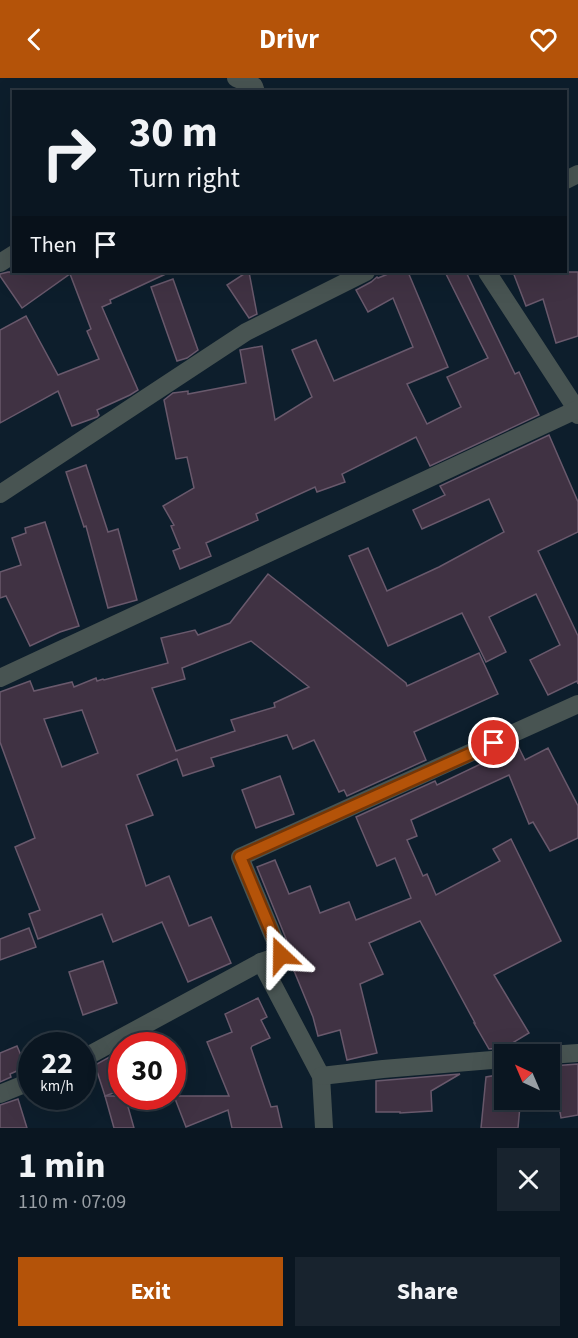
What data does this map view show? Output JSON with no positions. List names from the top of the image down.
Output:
{
  "north": "top left",
  "page": {
    "header": "Drivr",
    "turn": ["30 m", "Turn right"],
    "then": "Then",
    "speed": "22 km/h",
    "limit": "30",
    "heading": ["1 min", "110 m · 07:09"],
    "buttons": ["Exit", "Share"]
  }
}
